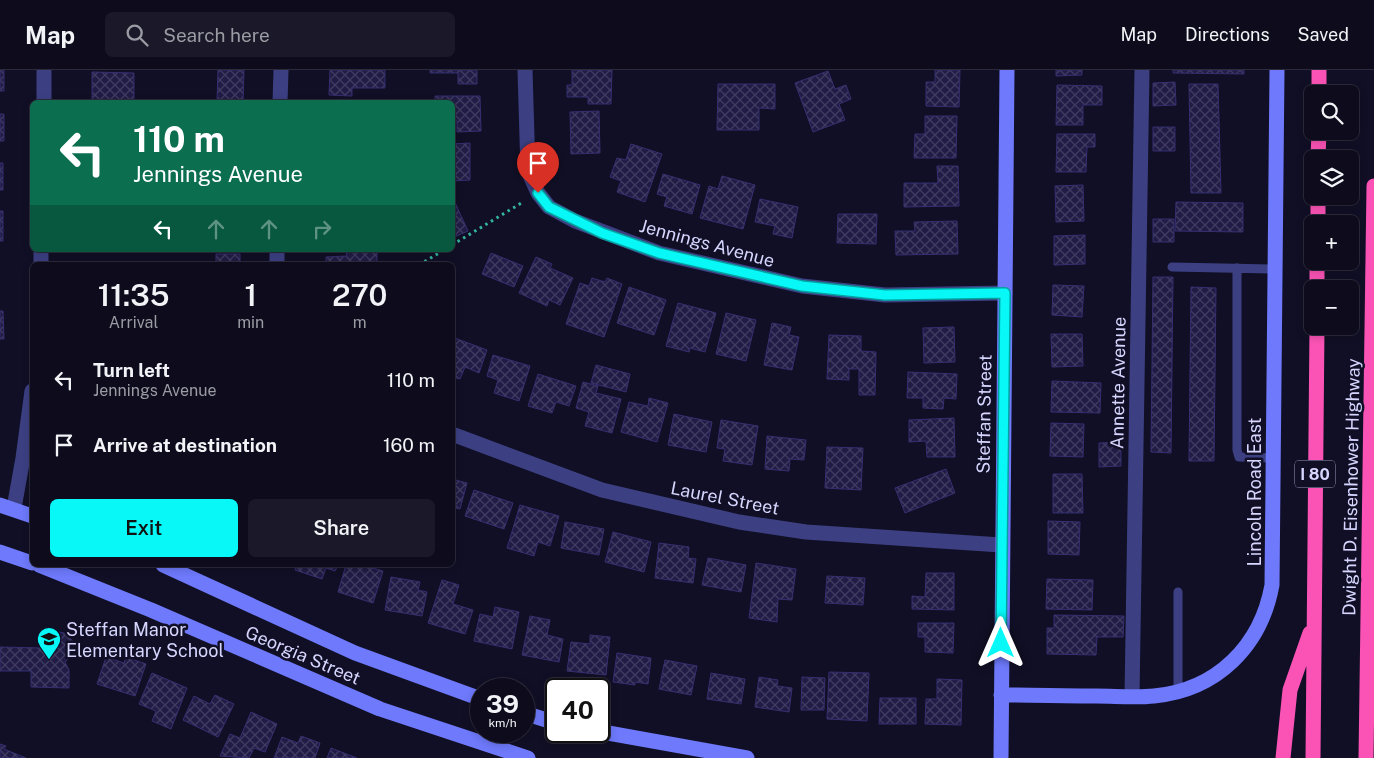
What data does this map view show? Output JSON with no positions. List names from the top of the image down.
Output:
{
  "streets": {
    "highway": ["I 80", "Dwight D. Eisenhower Highway"],
    "street": [
      "Jennings Avenue",
      "Annette Avenue",
      "Steffan Street",
      "Lincoln Road East",
      "Laurel Street",
      "Georgia Street"
    ]
  },
  "crossings": [
    ["Jennings Avenue", "Steffan Street"],
    ["Annette Avenue", "Lincoln Road East"],
    ["Steffan Street", "Lincoln Road East"],
    ["Steffan Street", "Laurel Street"]
  ],
  "places": {
    "school or university": ["Steffan Manor Elementary School"]
  },
  "page": {
    "header": "Map",
    "search": "Search here",
    "nav": ["Map", "Directions", "Saved"],
    "map_buttons": ["+", "−"],
    "turn": ["110 m", "Jennings Avenue"],
    "eta": [
      "11:35",
      "Arrival",
      "1",
      "min",
      "270",
      "m"
    ],
    "list": [
      {
        "name": "Turn left",
        "note": "Jennings Avenue",
        "value": "110 m"
      },
      {
        "name": "Arrive at destination",
        "value": "160 m"
      }
    ],
    "buttons": ["Exit", "Share"],
    "speed": "39 km/h",
    "limit": "40"
  }
}
